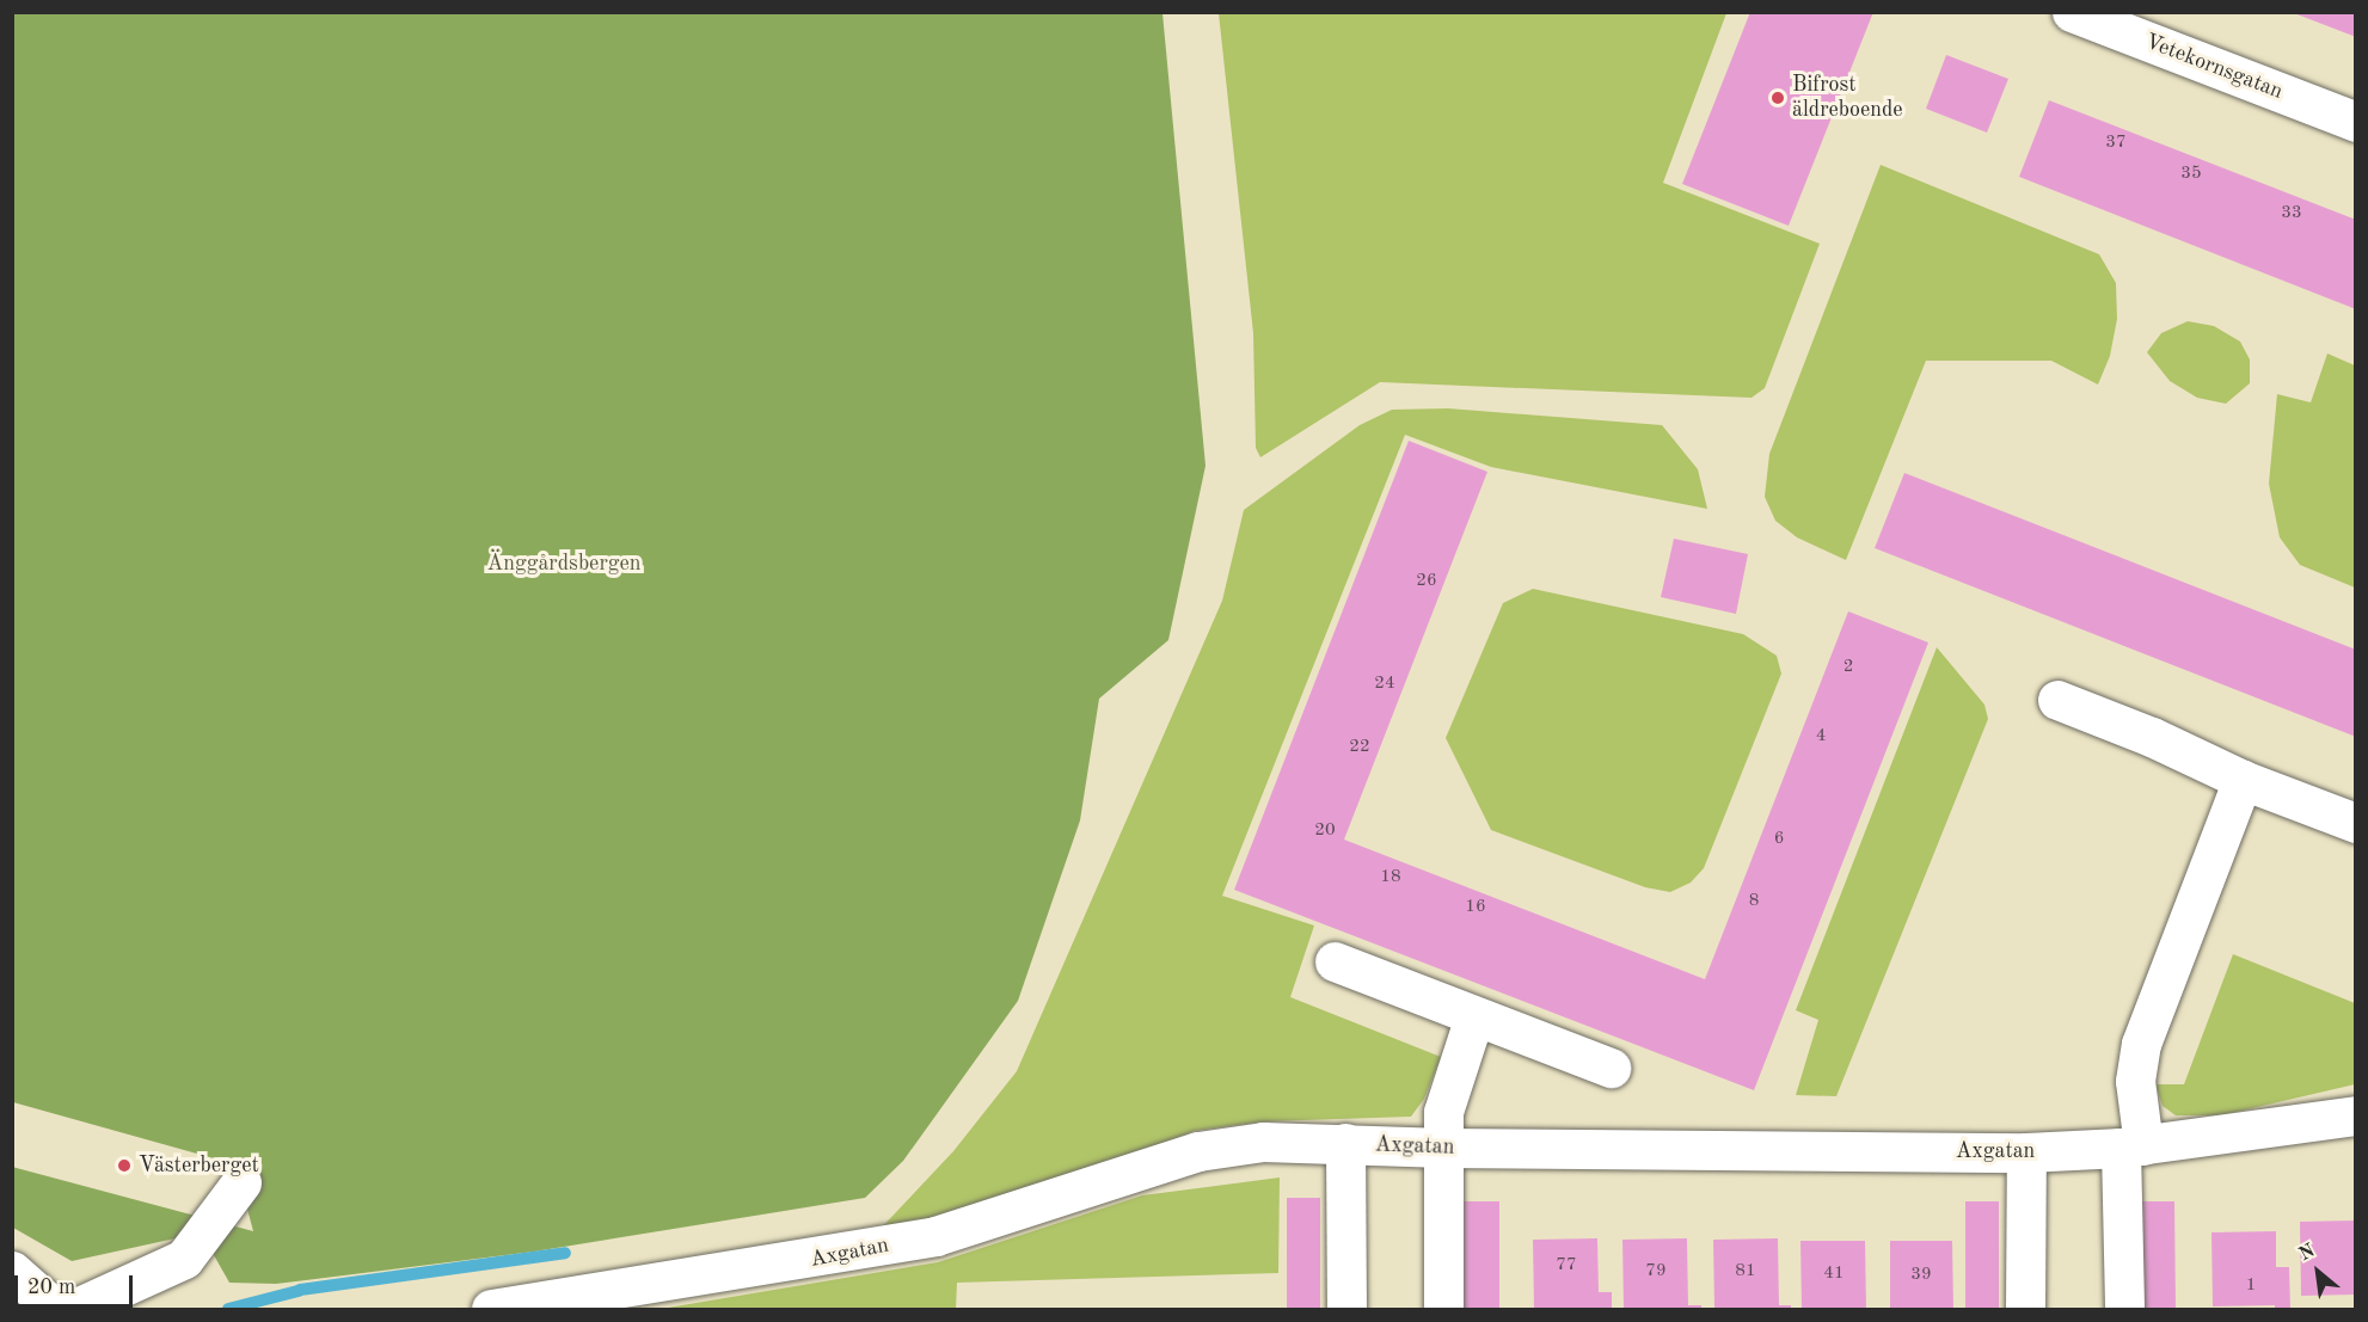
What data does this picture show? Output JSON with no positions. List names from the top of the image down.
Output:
{
  "streets": {
    "street": ["Vetekornsgatan", "Axgatan"]
  },
  "parks": ["Änggårdsbergen"],
  "places": ["Bifrost äldreboende", "Västerberget"],
  "house_numbers": [
    "37",
    "35",
    "33",
    "26",
    "2",
    "24",
    "4",
    "22",
    "20",
    "6",
    "18",
    "8",
    "16",
    "77",
    "79",
    "81",
    "41",
    "39",
    "1"
  ],
  "scale_bar": "20 m",
  "north": "top left"
}
